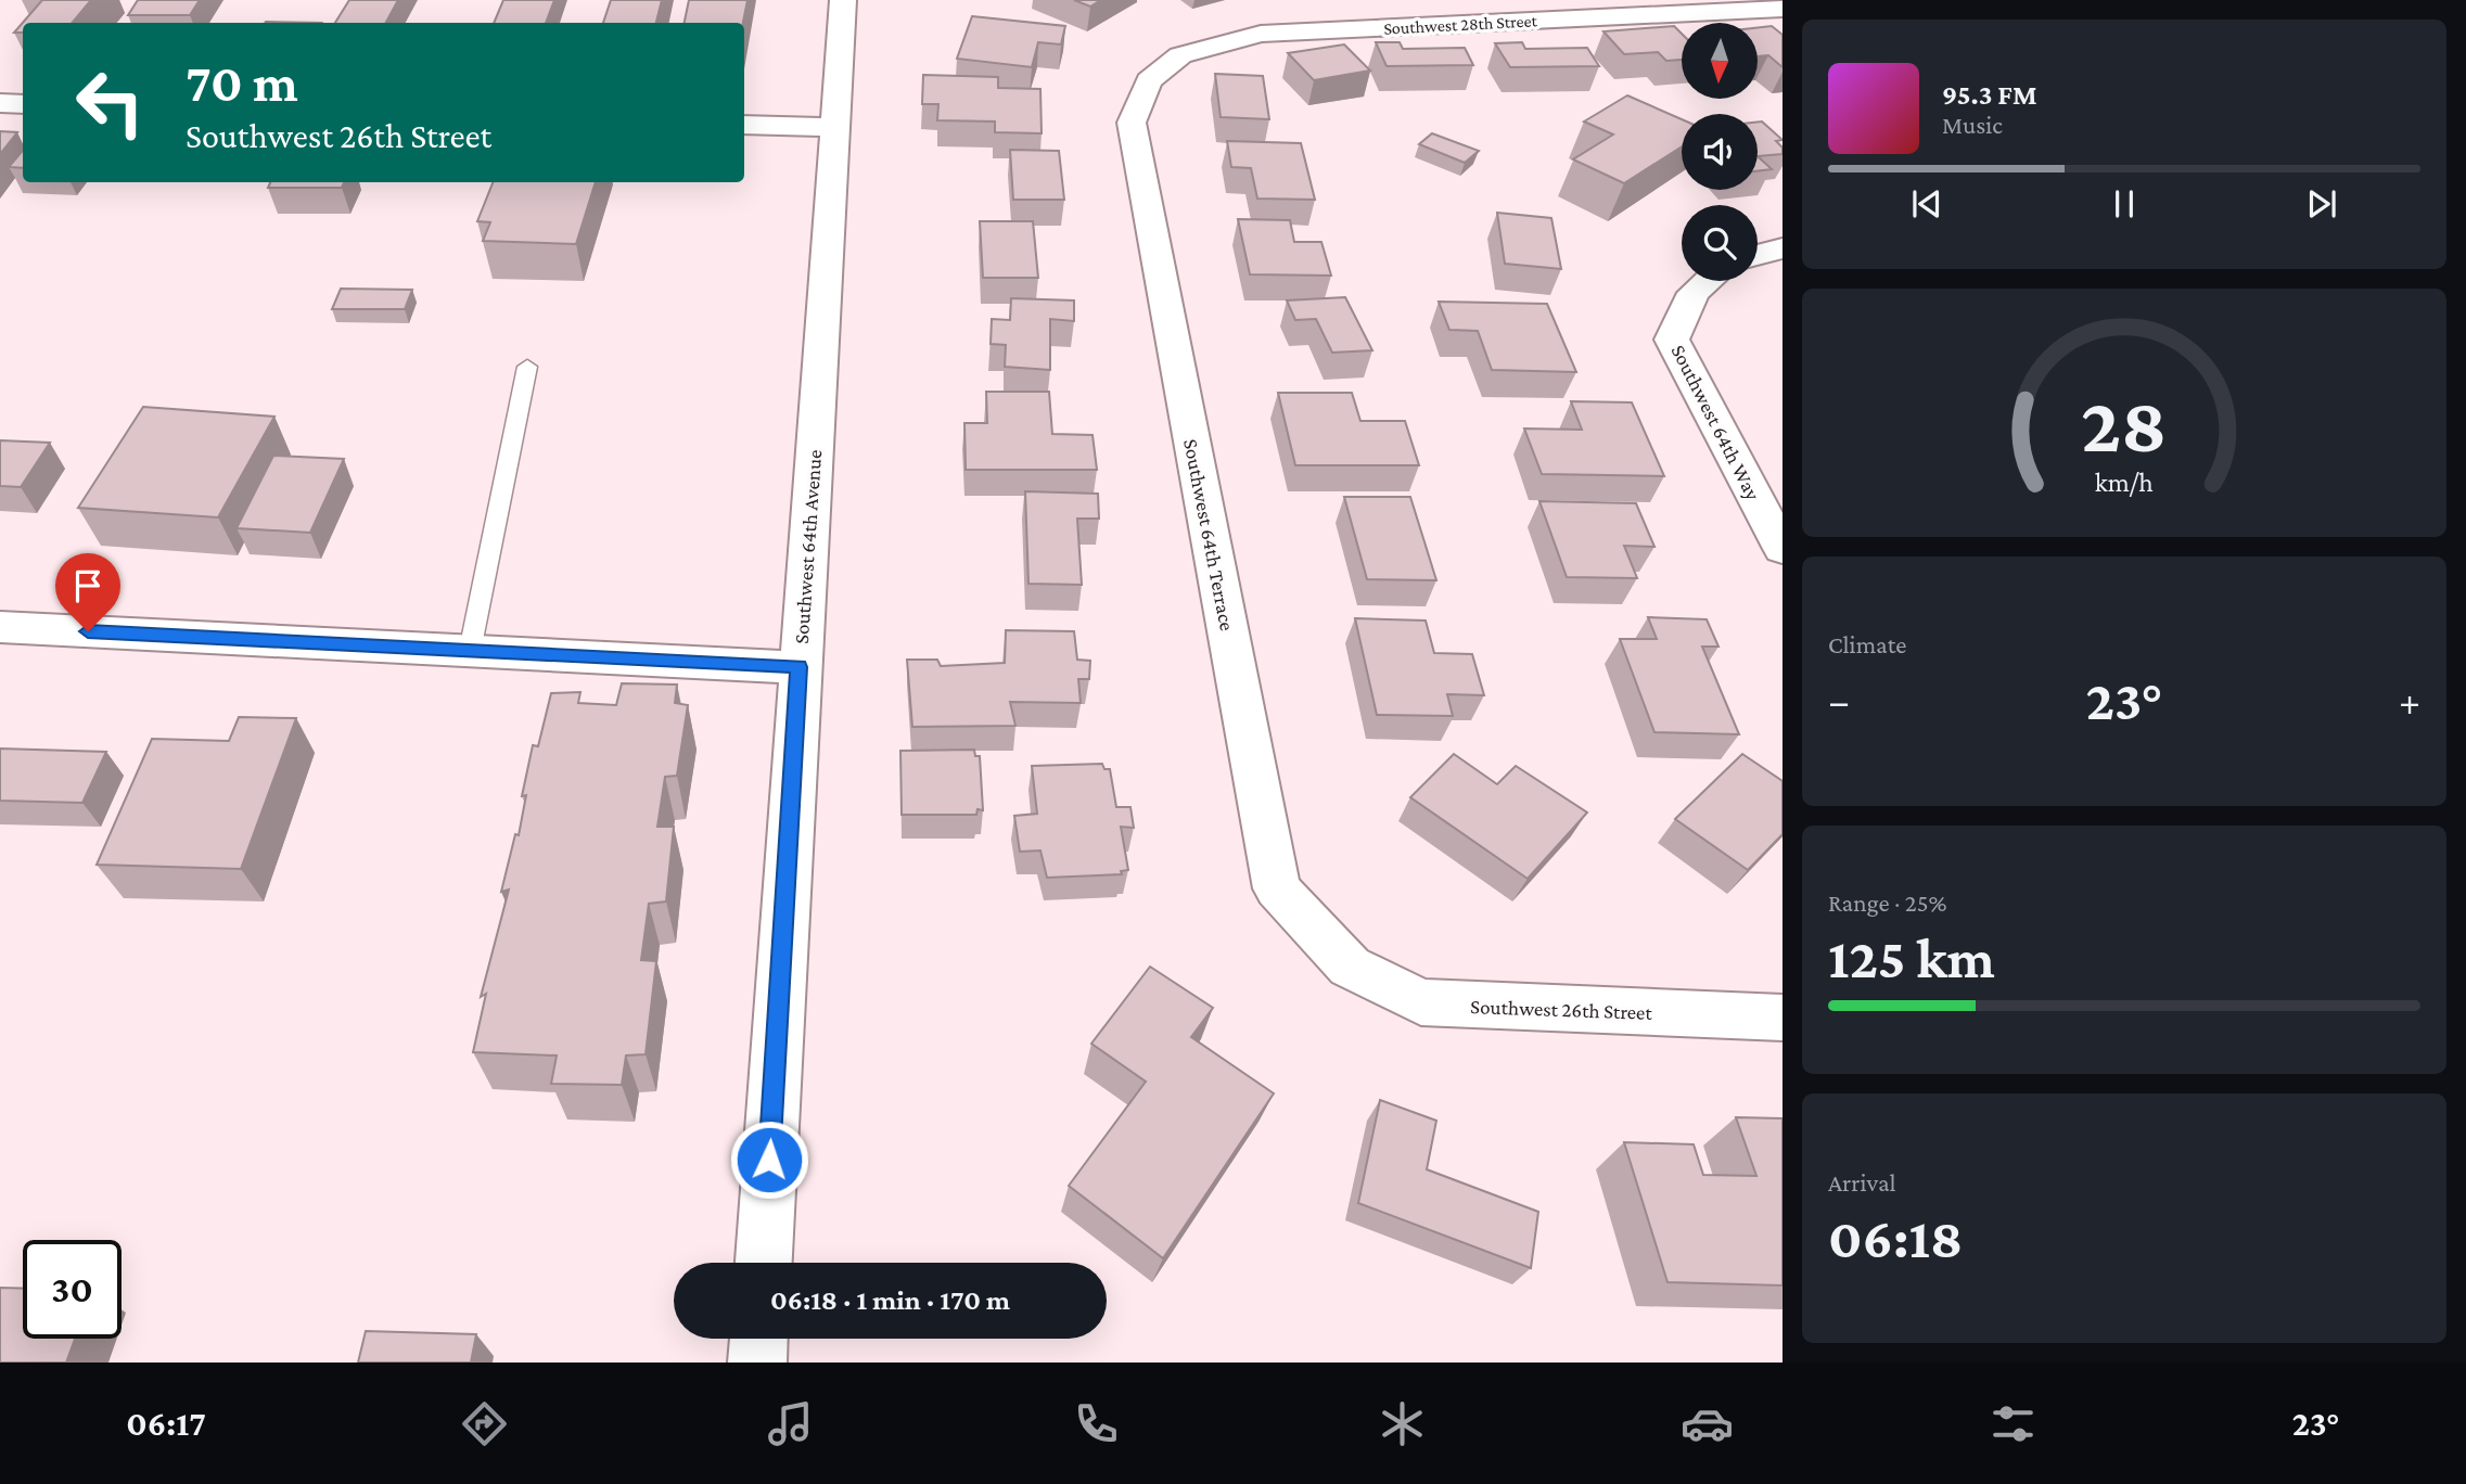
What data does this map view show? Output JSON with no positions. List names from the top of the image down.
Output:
{
  "streets": {
    "street": [
      "Southwest 28th Street",
      "Southwest 64th Way",
      "Southwest 64th Terrace",
      "Southwest 64th Avenue",
      "Southwest 26th Street"
    ]
  },
  "crossings": [
    ["Southwest 28th Street", "Southwest 64th Terrace"],
    ["Southwest 64th Terrace", "Southwest 26th Street"]
  ],
  "north": "bottom",
  "page": {
    "turn": ["70 m", "Southwest 26th Street"],
    "song": ["95.3 FM", "Music"],
    "tile": [
      "Climate",
      ["Range · 25%", "125 km"],
      ["Arrival", "06:18"]
    ],
    "heat": ["−", "23°", "+"],
    "limit": "30",
    "trip": "06:18 · 1 min · 170 m",
    "tabs": ["06:17", "23°"],
    "gauge": ["28", "km/h"]
  }
}
